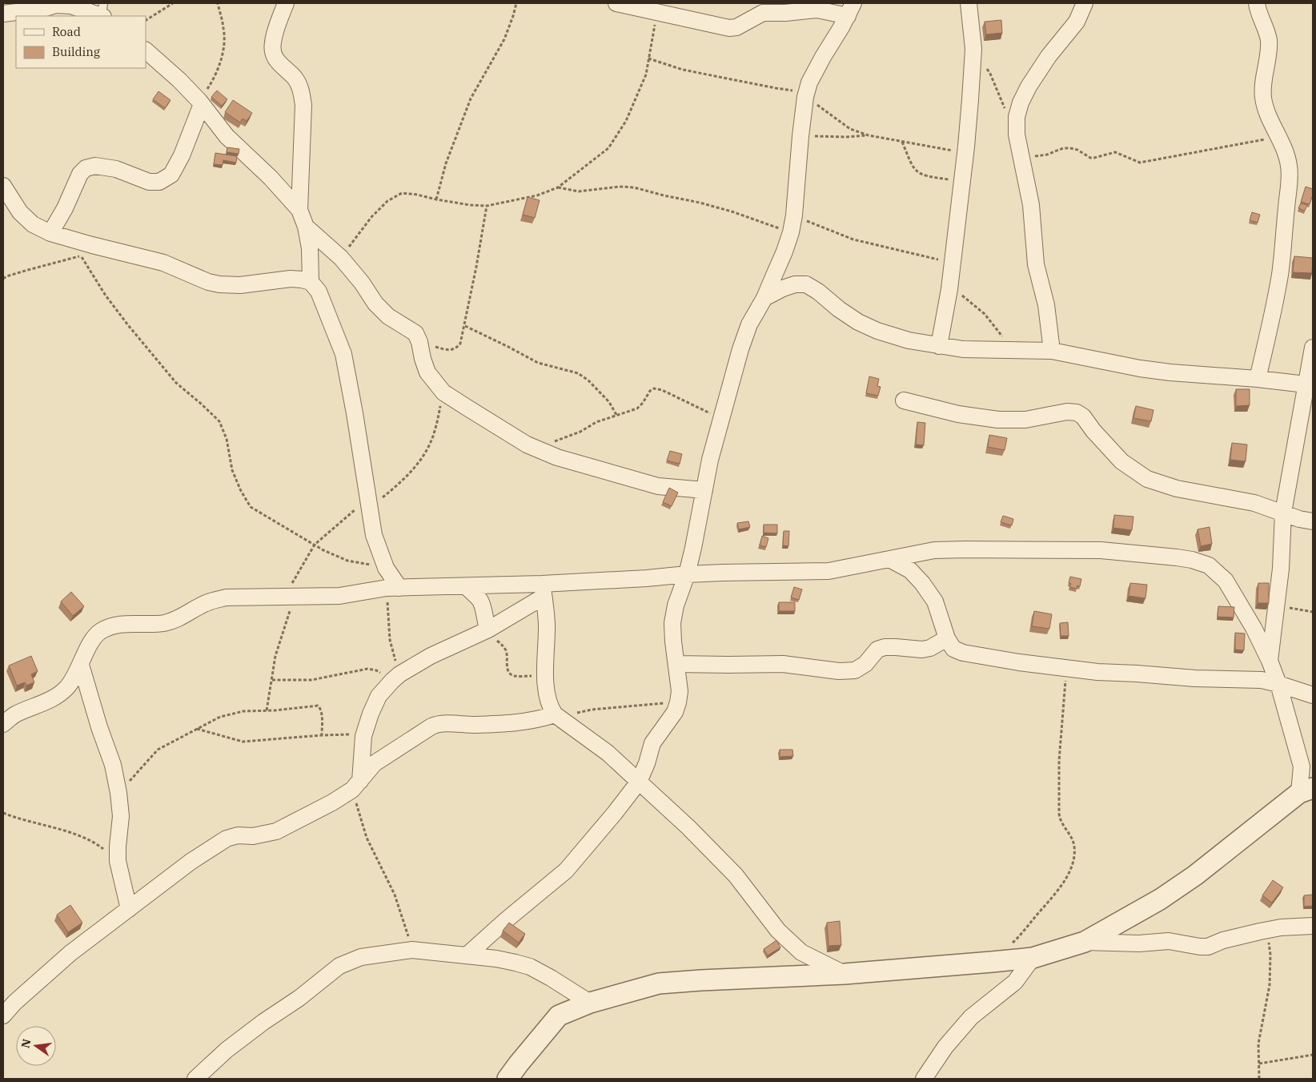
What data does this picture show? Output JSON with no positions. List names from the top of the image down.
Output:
{
  "legend": ["Road", "Building"],
  "north": "left"
}
